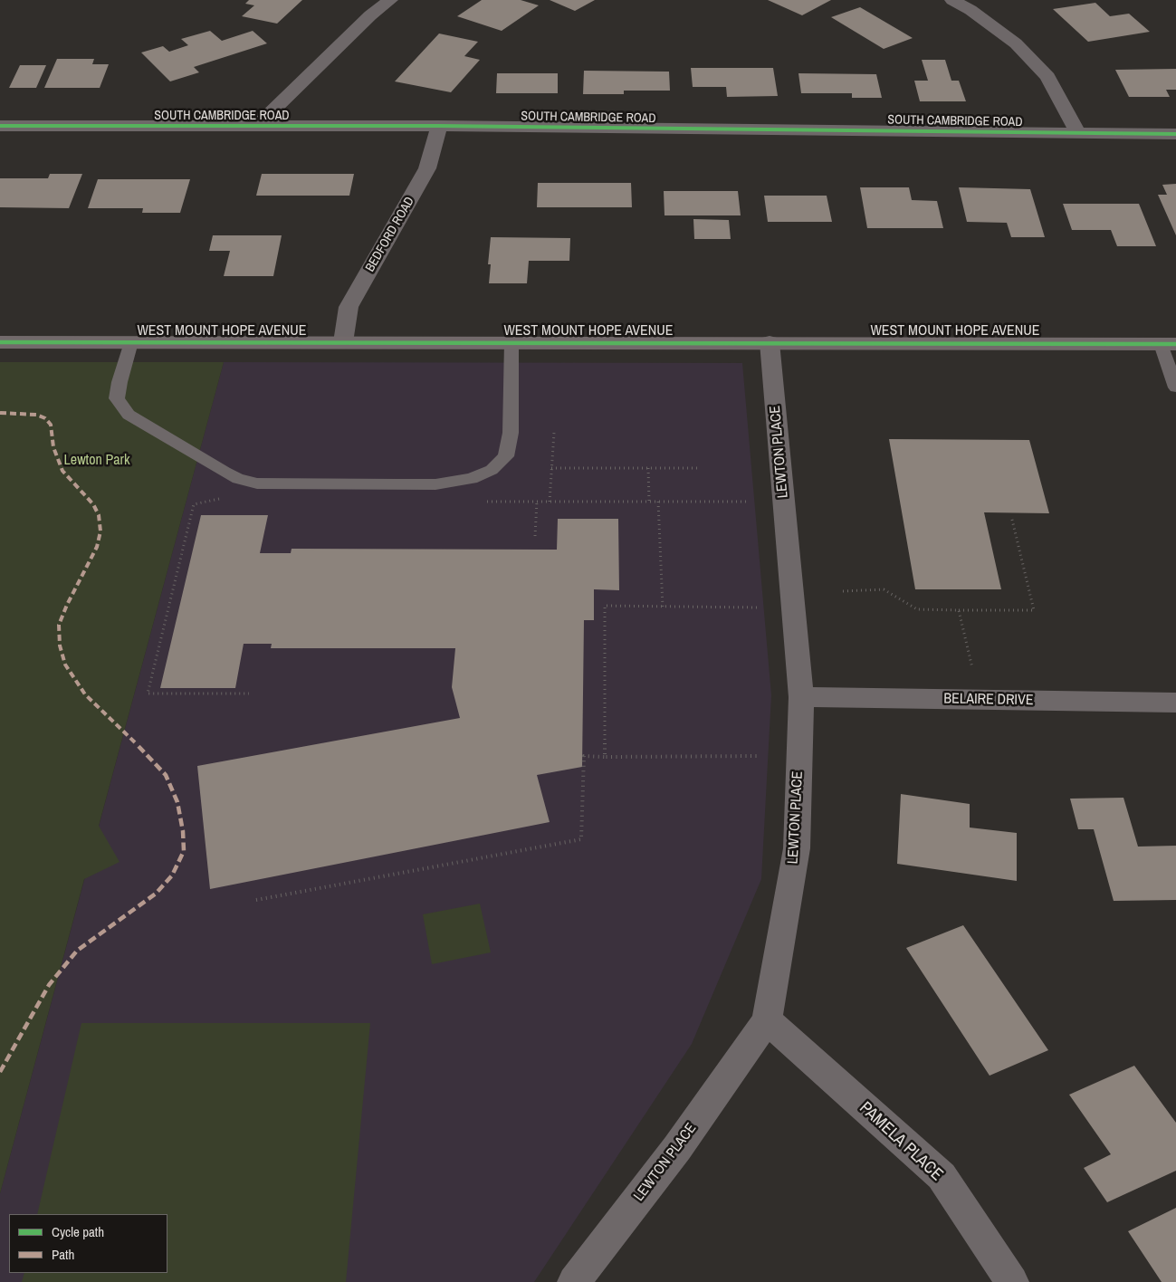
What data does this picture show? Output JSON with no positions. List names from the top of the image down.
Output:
{
  "streets": {
    "street": [
      "SOUTH CAMBRIDGE ROAD",
      "BEDFORD ROAD",
      "WEST MOUNT HOPE AVENUE",
      "LEWTON PLACE",
      "BELAIRE DRIVE",
      "PAMELA PLACE"
    ]
  },
  "crossings": [
    ["SOUTH CAMBRIDGE ROAD", "BEDFORD ROAD"],
    ["BEDFORD ROAD", "WEST MOUNT HOPE AVENUE"],
    ["WEST MOUNT HOPE AVENUE", "LEWTON PLACE"],
    ["LEWTON PLACE", "BELAIRE DRIVE"],
    ["LEWTON PLACE", "PAMELA PLACE"]
  ],
  "parks": ["Lewton Park"],
  "legend": ["Cycle path", "Path"]
}
